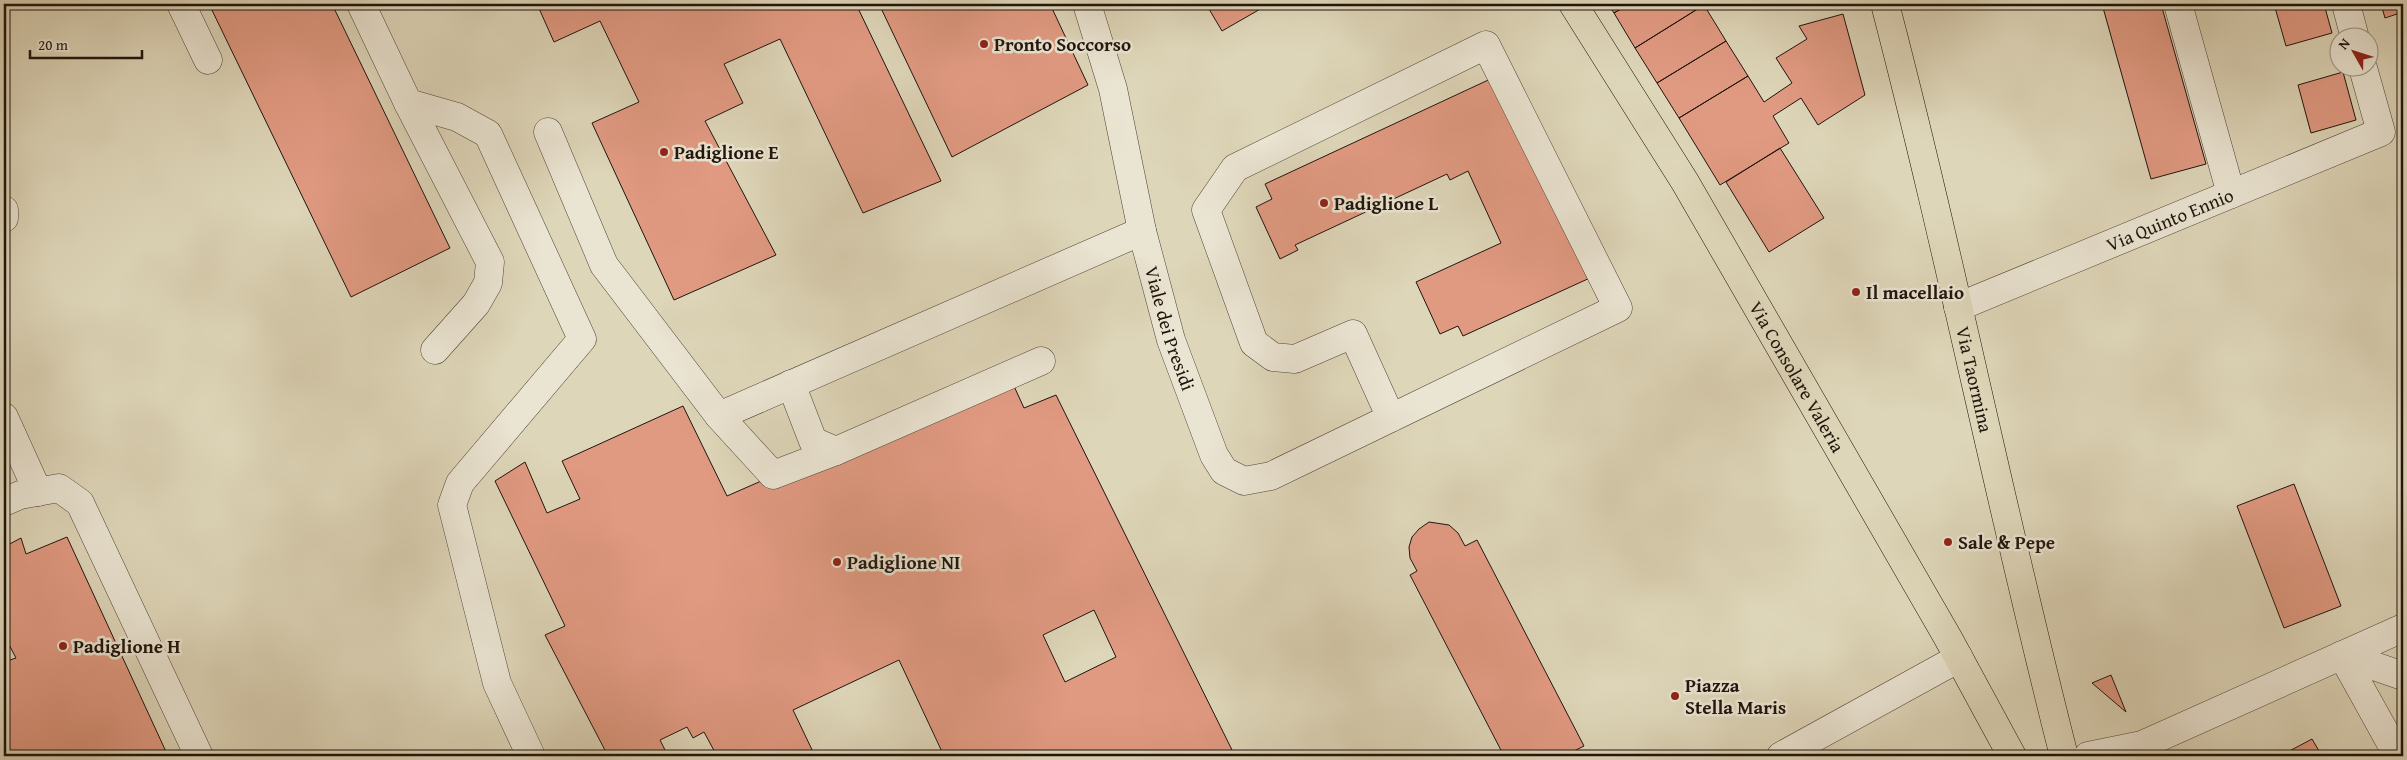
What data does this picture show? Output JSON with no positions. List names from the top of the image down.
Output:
{
  "streets": {
    "main road": ["Via Consolare Valeria", "Via Taormina"],
    "street": ["Via Quinto Ennio", "Viale dei Presidi"]
  },
  "crossings": [
    ["Via Quinto Ennio", "Via Taormina"]
  ],
  "places": [
    "Pronto Soccorso",
    "Padiglione E",
    "Padiglione L",
    "Il macellaio",
    "Sale & Pepe",
    "Padiglione NI",
    "Padiglione H",
    "Piazza Stella Maris"
  ],
  "scale_bar": "20 m",
  "north": "top left"
}
